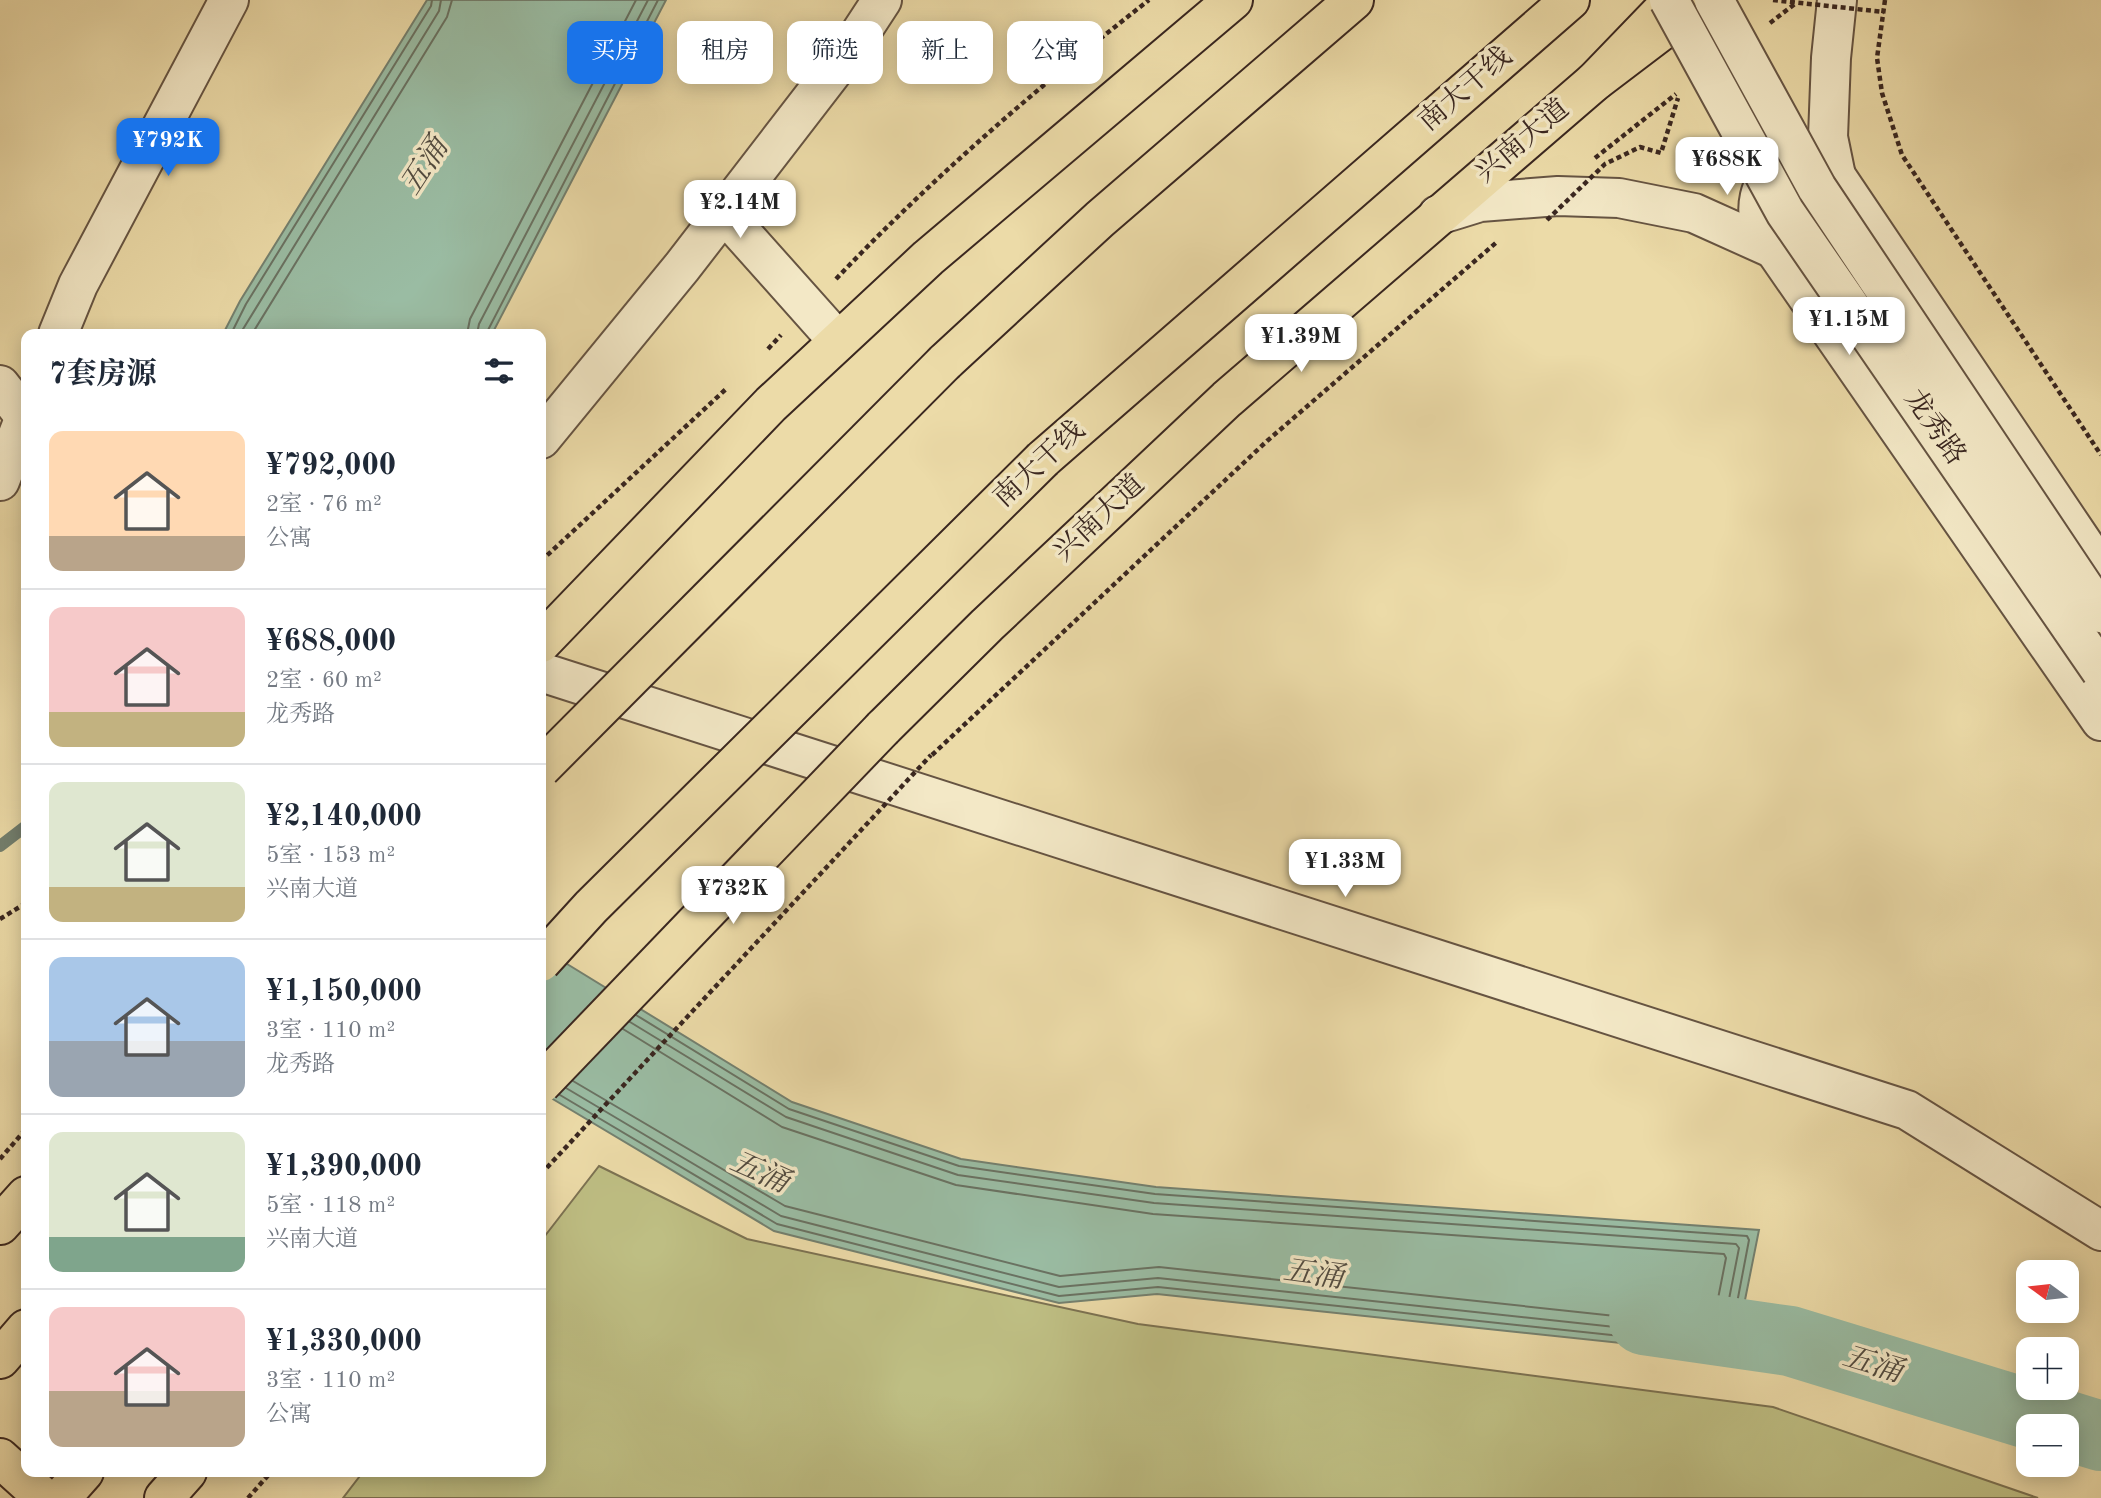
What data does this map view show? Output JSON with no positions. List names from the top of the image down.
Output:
{
  "streets": {
    "main road": ["南大干线", "兴南大道"],
    "street": ["龙秀路"]
  },
  "water": ["五涌"],
  "north": "left",
  "page": {
    "chip": [
      "买房",
      "租房",
      "筛选",
      "新上",
      "公寓"
    ],
    "price": [
      "¥792K",
      "¥688K",
      "¥2.14M",
      "¥1.15M",
      "¥1.39M",
      "¥1.33M",
      "¥732K"
    ],
    "heading": "7套房源",
    "list": [
      {
        "name": "¥792,000",
        "note": "2室 · 76 m² · 公寓"
      },
      {
        "name": "¥688,000",
        "note": "2室 · 60 m² · 龙秀路"
      },
      {
        "name": "¥2,140,000",
        "note": "5室 · 153 m² · 兴南大道"
      },
      {
        "name": "¥1,150,000",
        "note": "3室 · 110 m² · 龙秀路"
      },
      {
        "name": "¥1,390,000",
        "note": "5室 · 118 m² · 兴南大道"
      },
      {
        "name": "¥1,330,000",
        "note": "3室 · 110 m² · 公寓"
      }
    ],
    "map_buttons": ["+", "−"]
  }
}
